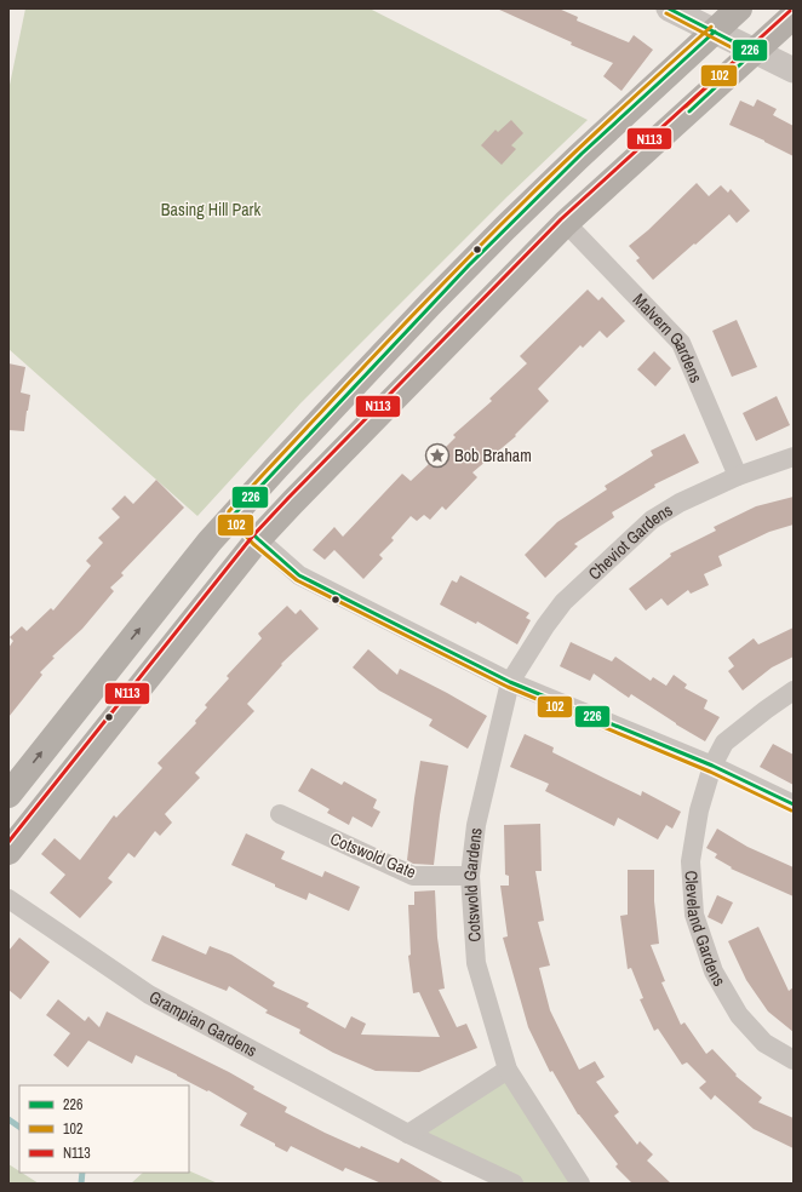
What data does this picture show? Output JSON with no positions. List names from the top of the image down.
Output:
{
  "streets": {
    "street": [
      "Malvern Gardens",
      "Cheviot Gardens",
      "Cotswold Gate",
      "Cotswold Gardens",
      "Cleveland Gardens",
      "Grampian Gardens"
    ]
  },
  "crossings": [
    ["Malvern Gardens", "Cheviot Gardens"],
    ["Cheviot Gardens", "Cotswold Gardens"],
    ["Cotswold Gate", "Cotswold Gardens"]
  ],
  "parks": ["Basing Hill Park"],
  "places": {
    "place": ["Bob Braham"]
  },
  "lines": ["transit line 226", "transit line N113", "transit line 102"],
  "legend": ["226", "102", "N113"]
}
